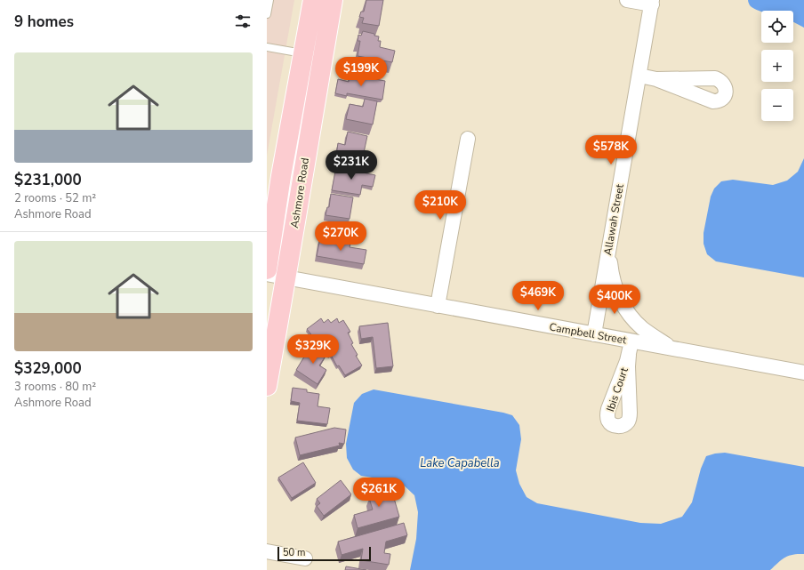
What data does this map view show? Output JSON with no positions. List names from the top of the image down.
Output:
{
  "streets": {
    "main road": ["Ashmore Road"],
    "street": ["Allawah Street", "Campbell Street"]
  },
  "crossings": [
    ["Ashmore Road", "Campbell Street"],
    ["Allawah Street", "Campbell Street"]
  ],
  "water": ["Lake Capabella"],
  "scale_bar": "50 m",
  "page": {
    "heading": "9 homes",
    "map_buttons": ["+", "−"],
    "list": [
      {
        "name": "$231,000",
        "note": "2 rooms · 52 m² · Ashmore Road"
      },
      {
        "name": "$329,000",
        "note": "3 rooms · 80 m² · Ashmore Road"
      }
    ],
    "price": [
      "$199K",
      "$578K",
      "$231K",
      "$210K",
      "$270K",
      "$469K",
      "$400K",
      "$329K",
      "$261K"
    ],
    "scale": "50 m"
  }
}
